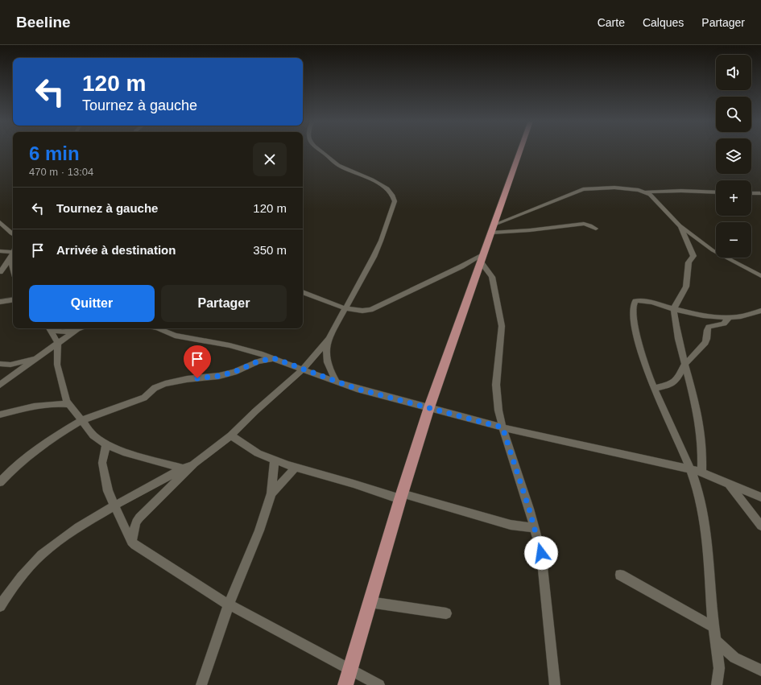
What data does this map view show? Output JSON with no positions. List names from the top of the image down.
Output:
{
  "page": {
    "header": "Beeline",
    "nav": ["Carte", "Calques", "Partager"],
    "map_buttons": ["+", "−"],
    "turn": ["120 m", "Tournez à gauche"],
    "heading": ["6 min", "470 m · 13:04"],
    "list": [
      {
        "name": "Tournez à gauche",
        "value": "120 m"
      },
      {
        "name": "Arrivée à destination",
        "value": "350 m"
      }
    ],
    "buttons": ["Quitter", "Partager"]
  }
}
